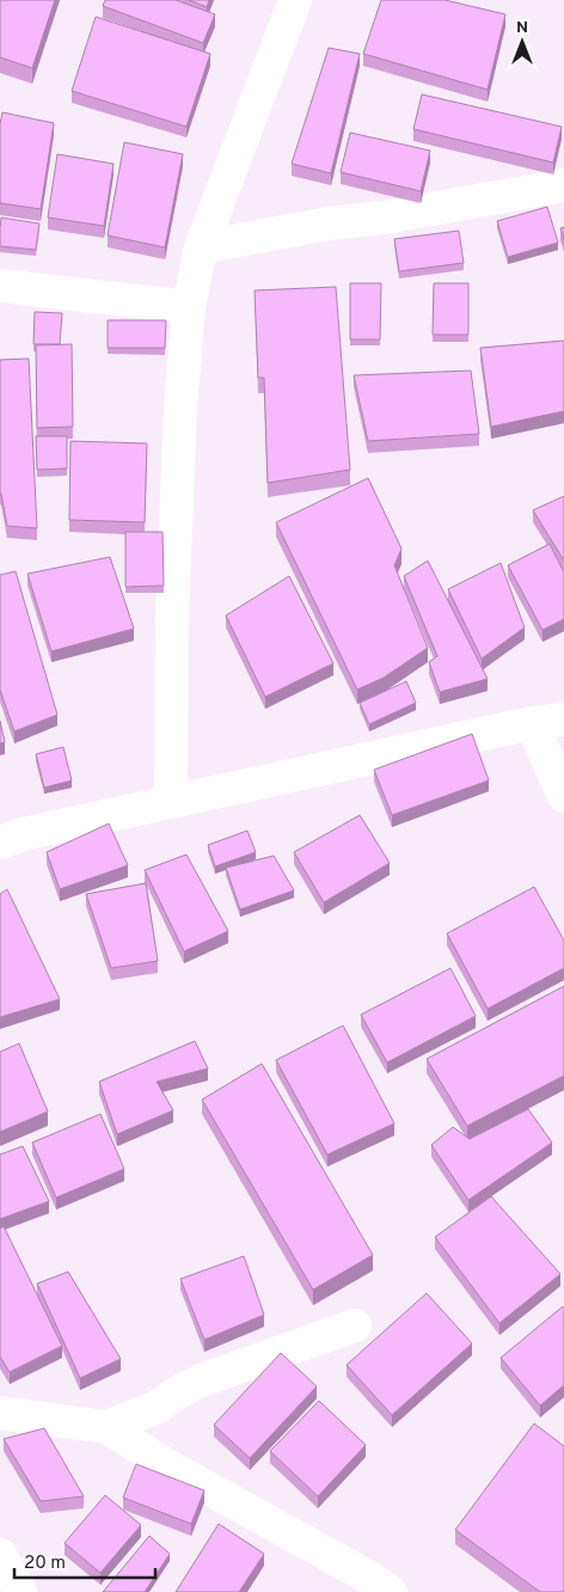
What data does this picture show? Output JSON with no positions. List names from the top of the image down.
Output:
{
  "scale_bar": "20 m",
  "north": "top"
}
